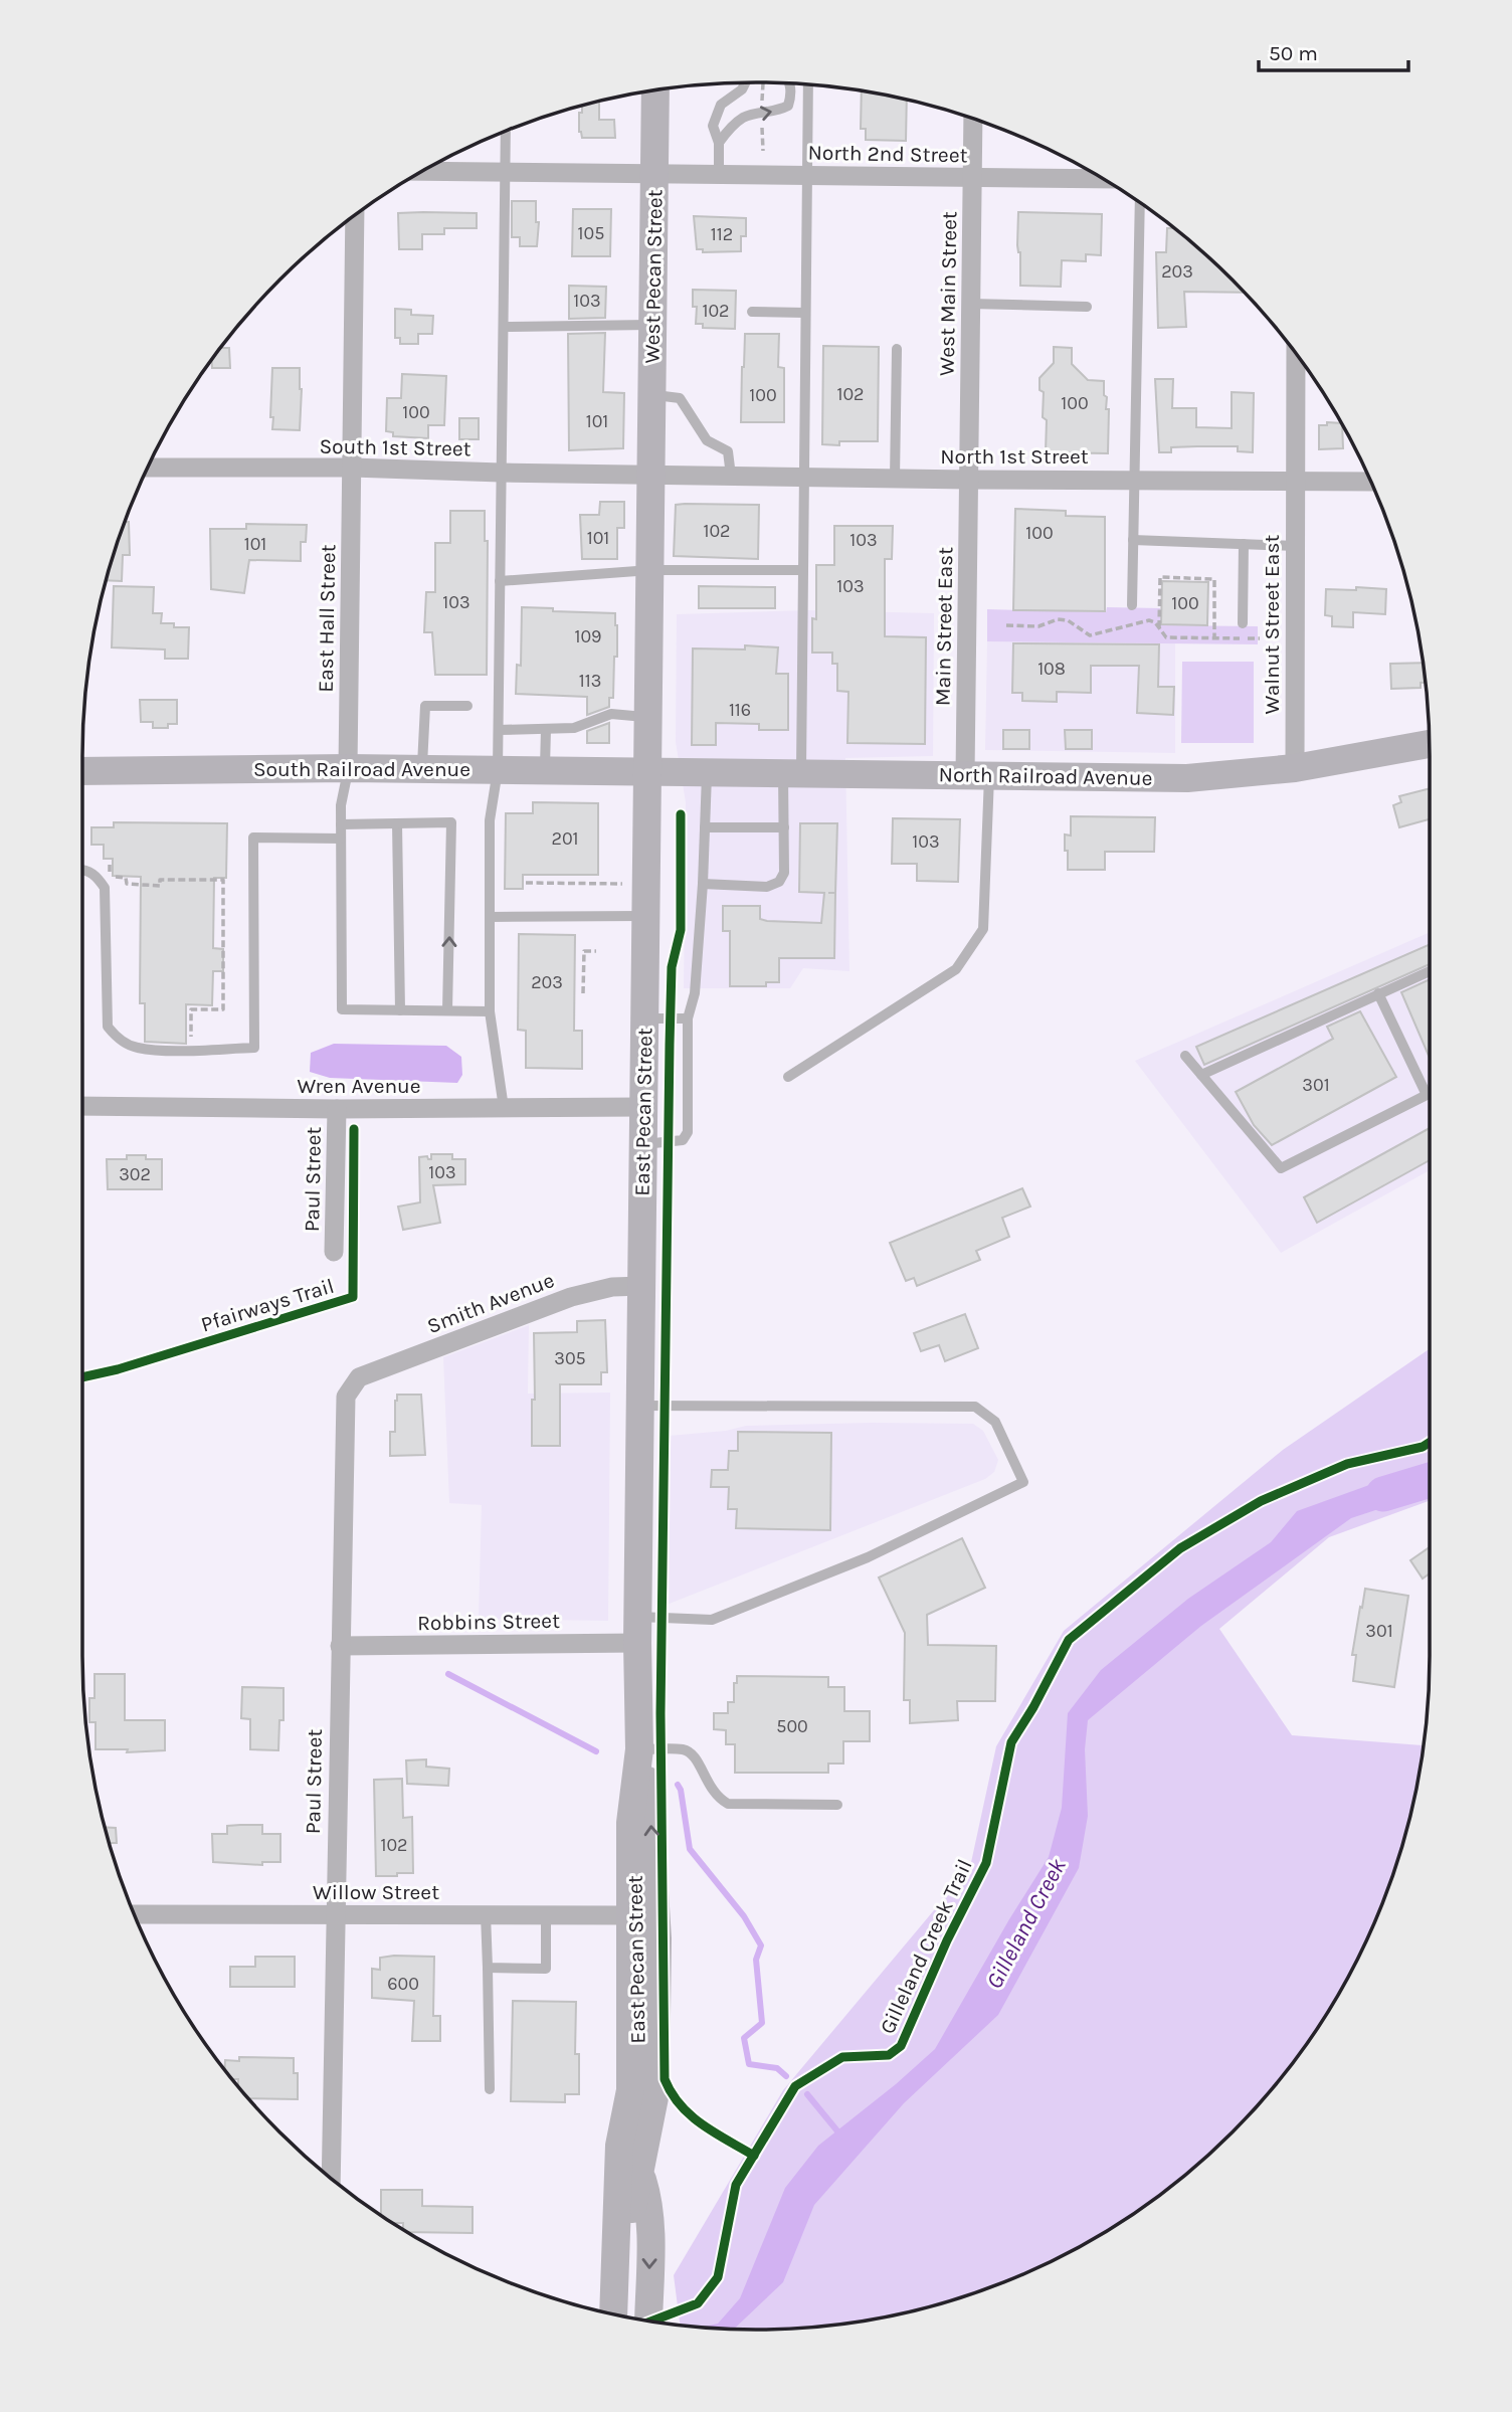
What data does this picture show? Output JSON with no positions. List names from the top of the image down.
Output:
{
  "streets": {
    "main road": [
      "West Pecan Street",
      "South Railroad Avenue",
      "North Railroad Avenue",
      "East Pecan Street"
    ],
    "street": [
      "North 2nd Street",
      "West Main Street",
      "South 1st Street",
      "North 1st Street",
      "East Hall Street",
      "Walnut Street East",
      "Main Street East",
      "Wren Avenue",
      "Paul Street",
      "Smith Avenue",
      "Robbins Street",
      "Willow Street"
    ],
    "cycle path": ["Pfairways Trail", "Gilleland Creek Trail"]
  },
  "crossings": [
    ["North 2nd Street", "West Pecan Street"],
    ["North 2nd Street", "West Main Street"],
    ["West Pecan Street", "South 1st Street"],
    ["West Pecan Street", "North 1st Street"],
    ["West Pecan Street", "East Pecan Street"],
    ["West Main Street", "North 1st Street"],
    ["West Main Street", "Main Street East"],
    ["South 1st Street", "North 1st Street"],
    ["South 1st Street", "East Hall Street"],
    ["South 1st Street", "East Pecan Street"],
    ["North 1st Street", "Walnut Street East"],
    ["North 1st Street", "Main Street East"],
    ["North 1st Street", "East Pecan Street"],
    ["East Hall Street", "South Railroad Avenue"],
    ["Walnut Street East", "North Railroad Avenue"],
    ["Main Street East", "North Railroad Avenue"],
    ["South Railroad Avenue", "North Railroad Avenue"],
    ["South Railroad Avenue", "East Pecan Street"],
    ["North Railroad Avenue", "East Pecan Street"],
    ["Wren Avenue", "East Pecan Street"],
    ["Wren Avenue", "Paul Street"],
    ["East Pecan Street", "Smith Avenue"],
    ["East Pecan Street", "Robbins Street"],
    ["East Pecan Street", "Willow Street"],
    ["Paul Street", "Smith Avenue"],
    ["Paul Street", "Robbins Street"],
    ["Paul Street", "Willow Street"]
  ],
  "water": ["Gilleland Creek"],
  "house_numbers": [
    "105",
    "112",
    "203",
    "103",
    "102",
    "102",
    "100",
    "100",
    "100",
    "101",
    "102",
    "100",
    "101",
    "103",
    "101",
    "103",
    "103",
    "100",
    "109",
    "108",
    "113",
    "116",
    "201",
    "103",
    "203",
    "301",
    "103",
    "302",
    "305",
    "301",
    "500",
    "102",
    "600"
  ],
  "scale_bar": "50 m"
}
